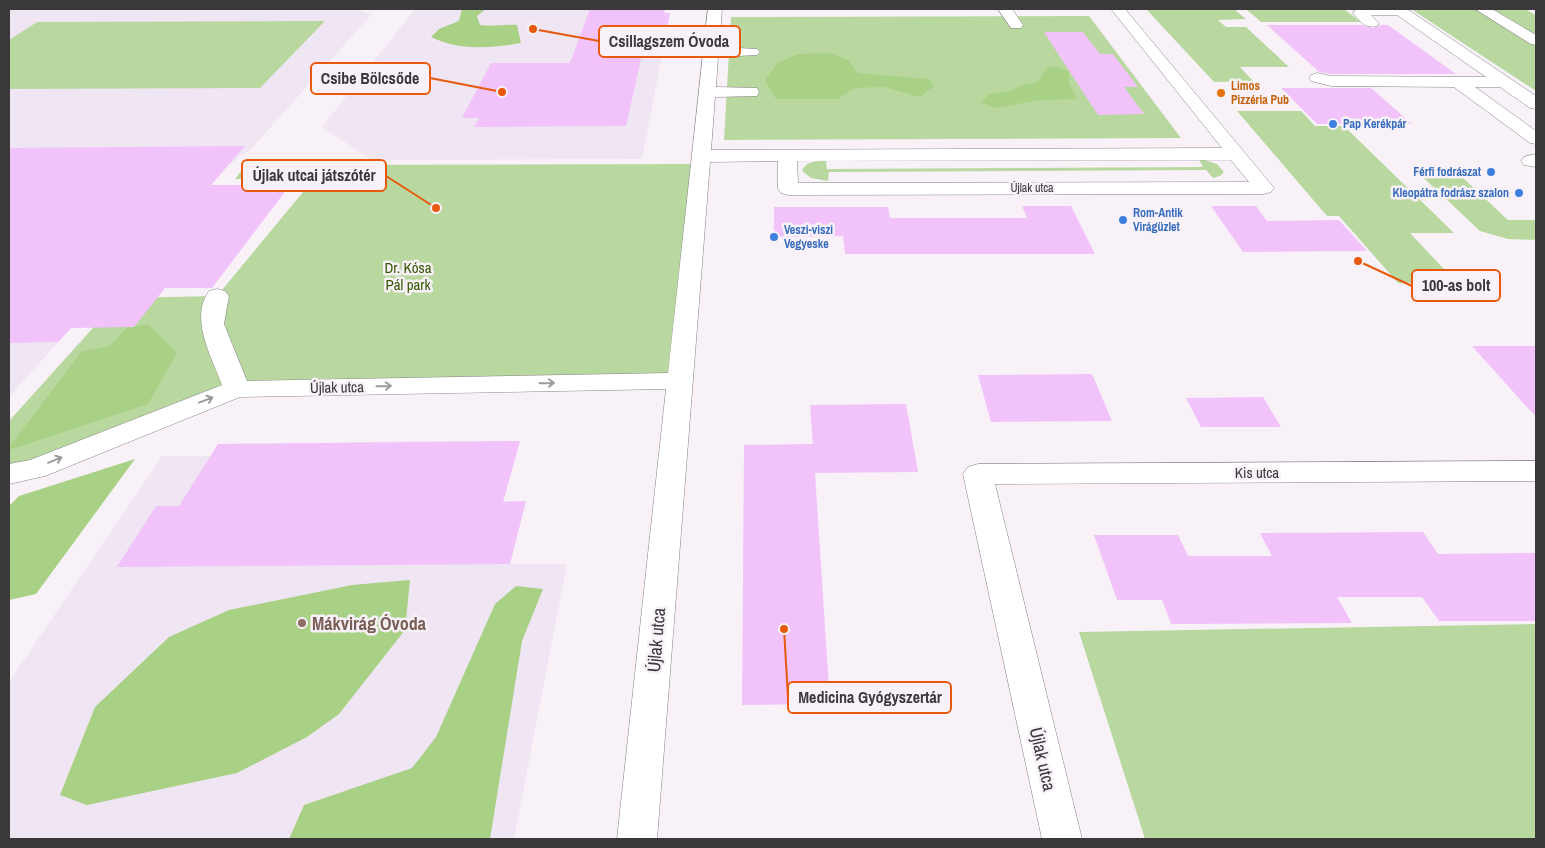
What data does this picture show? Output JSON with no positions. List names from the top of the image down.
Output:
{
  "streets": {
    "street": ["Újlak utca", "Kis utca"]
  },
  "crossings": [
    ["Újlak utca", "Kis utca"]
  ],
  "parks": ["Dr. Kósa Pál park"],
  "places": [
    "Csillagszem Óvoda",
    "Csibe Bölcsőde",
    "Limos Pizzéria Pub",
    "Pap Kerékpár",
    "Férfi fodrászat",
    "Kleopátra fodrász szalon",
    "Újlak utcai játszótér",
    "Rom-Antik Virágüzlet",
    "Veszi-viszi Vegyeske",
    "100-as bolt",
    "Mákvirág Óvoda",
    "Medicina Gyógyszertár"
  ]
}
